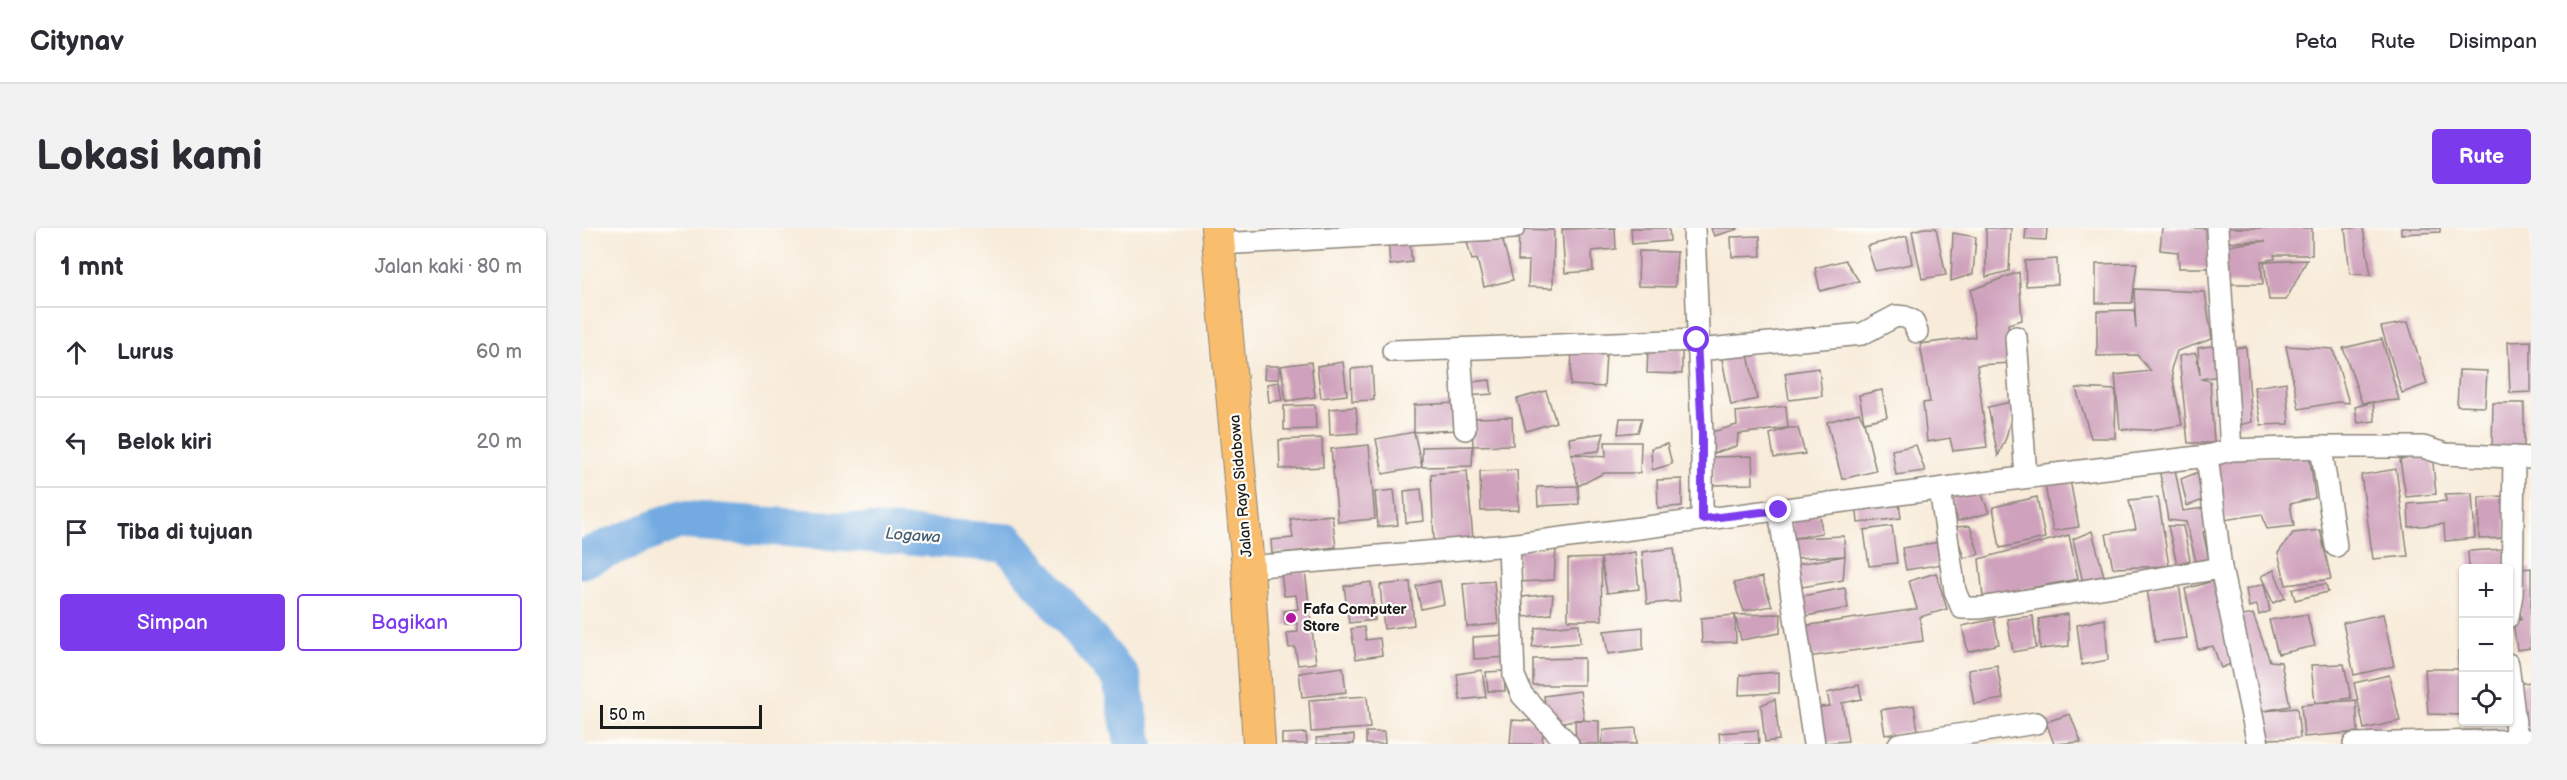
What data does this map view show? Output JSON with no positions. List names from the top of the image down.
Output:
{
  "streets": {
    "highway": ["Jalan Raya Sidabowa"]
  },
  "water": ["Logawa"],
  "places": ["Fafa Computer Store"],
  "scale_bar": "50 m",
  "page": {
    "header": "Citynav",
    "nav": ["Peta", "Rute", "Disimpan"],
    "buttons": [
      "Rute",
      ["Simpan", "Bagikan"]
    ],
    "title": "Lokasi kami",
    "heading": ["1 mnt", "Jalan kaki · 80 m"],
    "list": [
      ["Lurus", "60 m"],
      ["Belok kiri", "20 m"],
      "Tiba di tujuan"
    ],
    "map_buttons": ["+", "−"],
    "scale": "50 m"
  }
}
